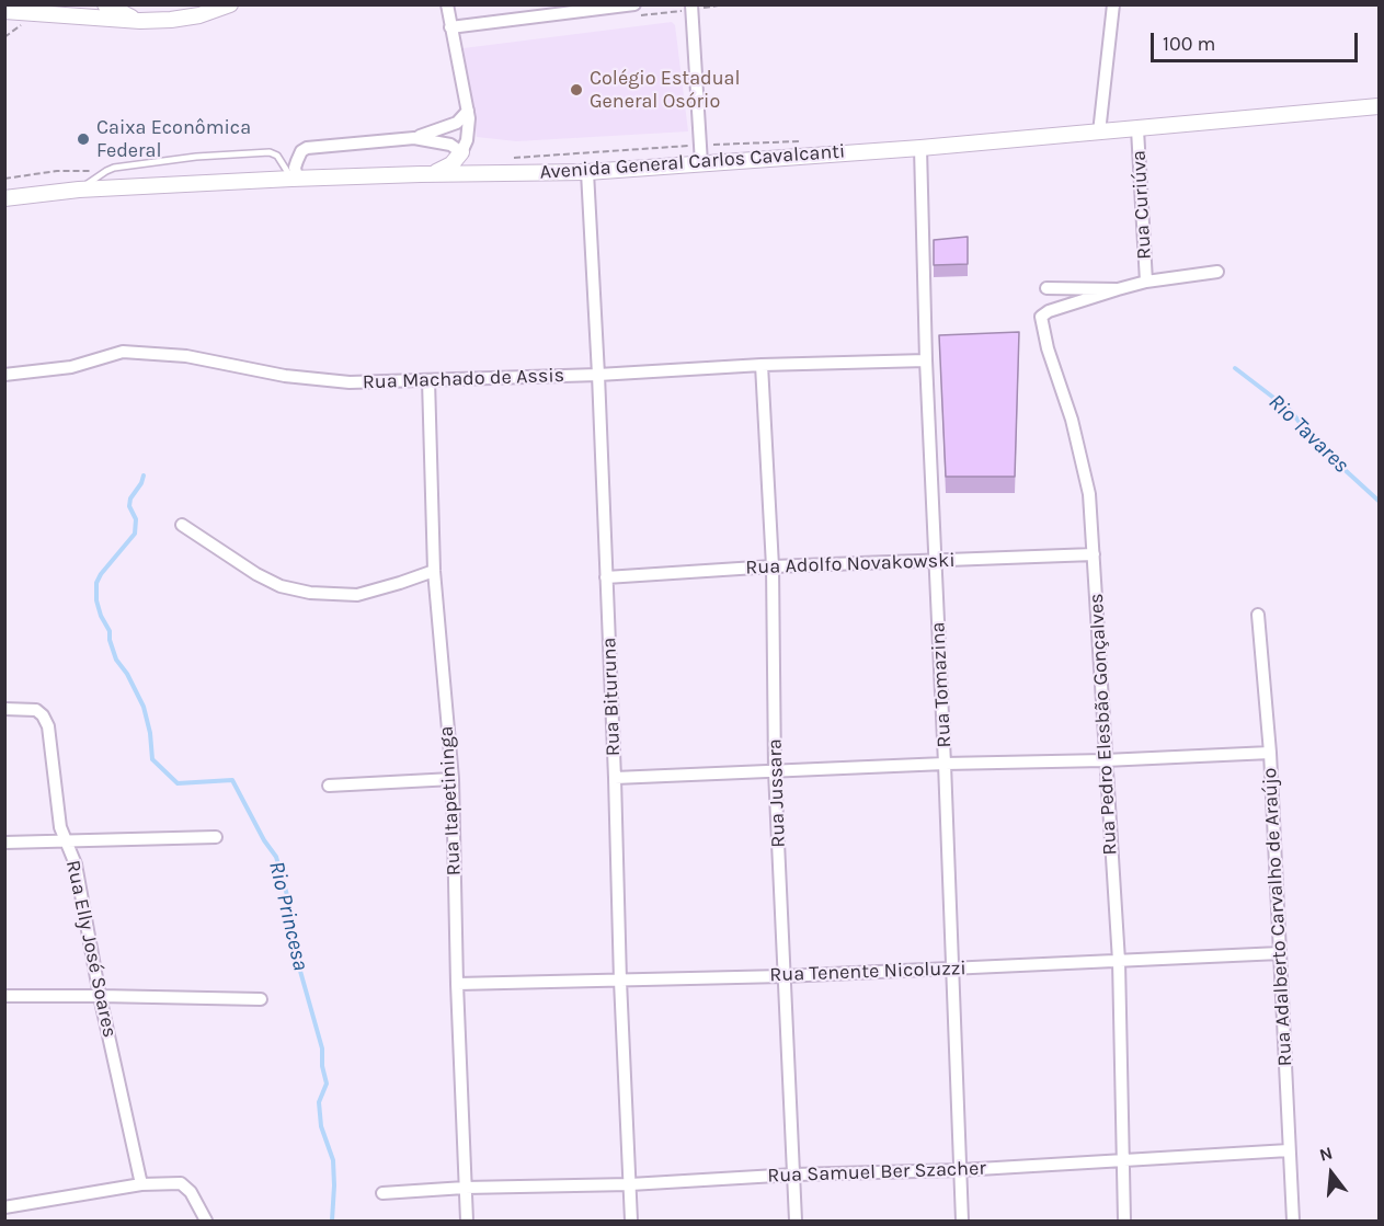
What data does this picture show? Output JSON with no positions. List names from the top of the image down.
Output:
{
  "streets": {
    "main road": ["Avenida General Carlos Cavalcanti"],
    "street": [
      "Rua Curiúva",
      "Rua Machado de Assis",
      "Rua Adolfo Novakowski",
      "Rua Tomazina",
      "Rua Bituruna",
      "Rua Pedro Elesbão Gonçalves",
      "Rua Jussara",
      "Rua Itapetininga",
      "Rua Adalberto Carvalho de Araújo",
      "Rua Elly José Soares",
      "Rua Tenente Nicoluzzi",
      "Rua Samuel Ber Szacher"
    ]
  },
  "crossings": [
    ["Avenida General Carlos Cavalcanti", "Rua Curiúva"],
    ["Avenida General Carlos Cavalcanti", "Rua Tomazina"],
    ["Avenida General Carlos Cavalcanti", "Rua Bituruna"],
    ["Rua Machado de Assis", "Rua Tomazina"],
    ["Rua Machado de Assis", "Rua Bituruna"],
    ["Rua Machado de Assis", "Rua Jussara"],
    ["Rua Machado de Assis", "Rua Itapetininga"],
    ["Rua Adolfo Novakowski", "Rua Tomazina"],
    ["Rua Adolfo Novakowski", "Rua Bituruna"],
    ["Rua Adolfo Novakowski", "Rua Pedro Elesbão Gonçalves"],
    ["Rua Adolfo Novakowski", "Rua Jussara"],
    ["Rua Tomazina", "Rua Tenente Nicoluzzi"],
    ["Rua Tomazina", "Rua Samuel Ber Szacher"],
    ["Rua Bituruna", "Rua Tenente Nicoluzzi"],
    ["Rua Bituruna", "Rua Samuel Ber Szacher"],
    ["Rua Pedro Elesbão Gonçalves", "Rua Tenente Nicoluzzi"],
    ["Rua Pedro Elesbão Gonçalves", "Rua Samuel Ber Szacher"],
    ["Rua Jussara", "Rua Tenente Nicoluzzi"],
    ["Rua Jussara", "Rua Samuel Ber Szacher"],
    ["Rua Itapetininga", "Rua Tenente Nicoluzzi"],
    ["Rua Itapetininga", "Rua Samuel Ber Szacher"],
    ["Rua Adalberto Carvalho de Araújo", "Rua Tenente Nicoluzzi"],
    ["Rua Adalberto Carvalho de Araújo", "Rua Samuel Ber Szacher"]
  ],
  "water": ["Rio Tavares", "Rio Princesa"],
  "places": ["Colégio Estadual General Osório", "Caixa Econômica Federal"],
  "scale_bar": "100 m",
  "north": "top"
}
